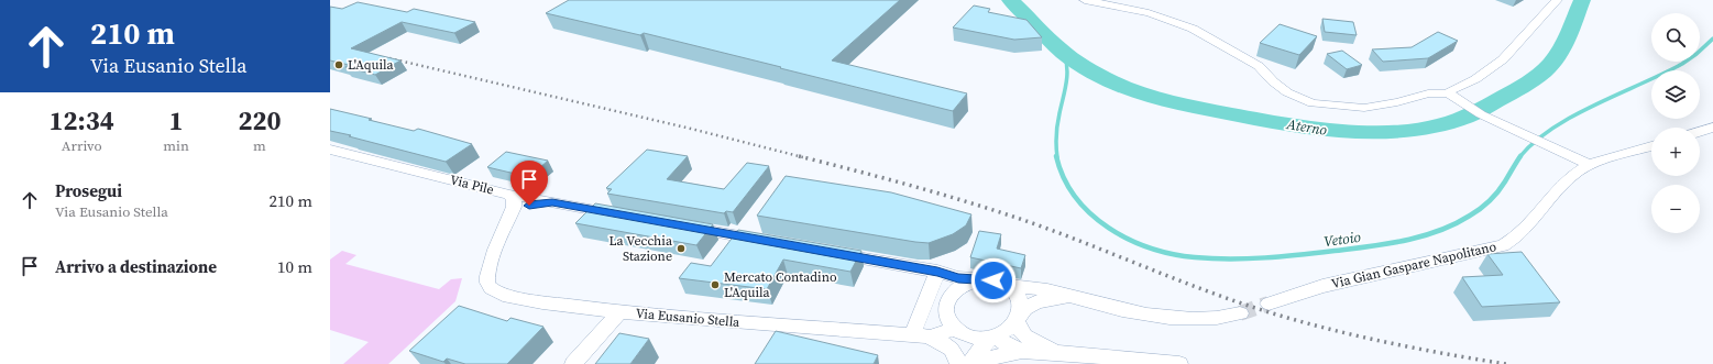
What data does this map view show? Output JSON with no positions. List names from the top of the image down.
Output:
{
  "streets": {
    "street": ["Via Pile", "Via Gian Gaspare Napolitano", "Via Eusanio Stella"]
  },
  "crossings": [
    ["Via Pile", "Via Eusanio Stella"]
  ],
  "water": ["Aterno", "Vetoio"],
  "places": ["L'Aquila", "La Vecchia Stazione", "Mercato Contadino L'Aquila"],
  "page": {
    "turn": ["210 m", "Via Eusanio Stella"],
    "map_buttons": ["+", "−"],
    "eta": [
      "12:34",
      "Arrivo",
      "1",
      "min",
      "220",
      "m"
    ],
    "list": [
      {
        "name": "Prosegui",
        "note": "Via Eusanio Stella",
        "value": "210 m"
      },
      {
        "name": "Arrivo a destinazione",
        "value": "10 m"
      }
    ]
  }
}
